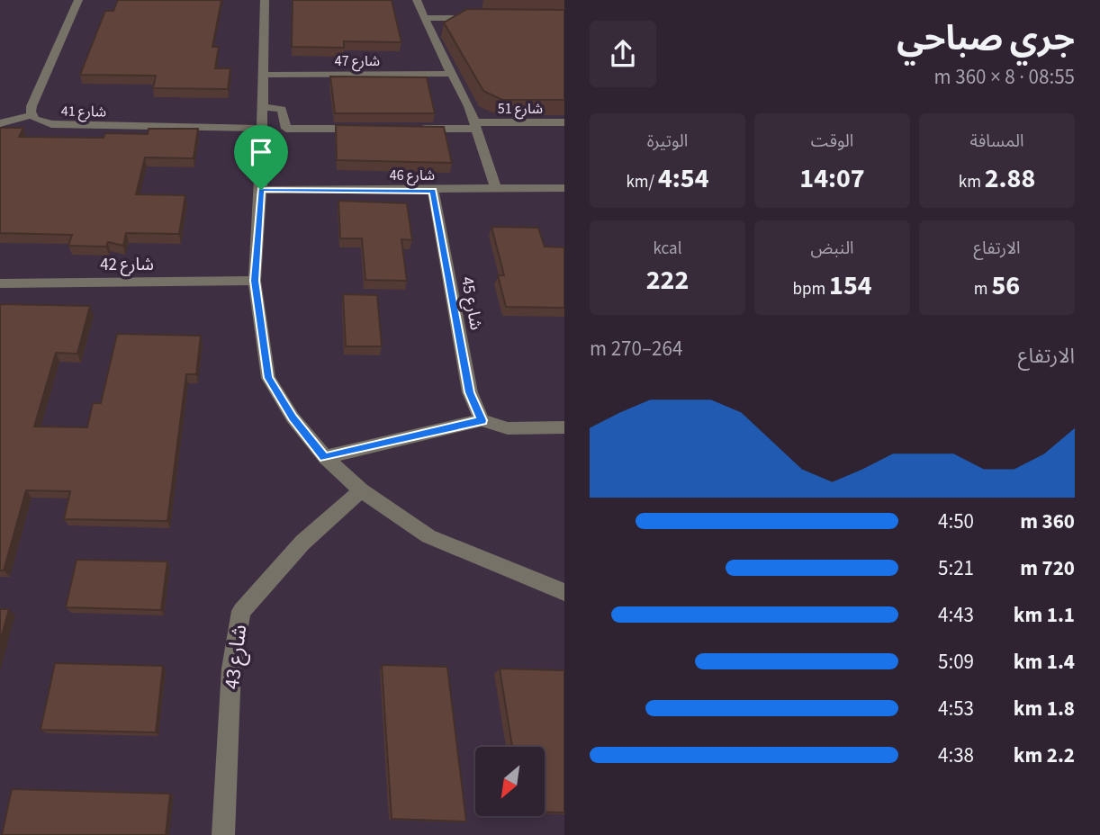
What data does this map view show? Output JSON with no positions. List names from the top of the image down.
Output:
{
  "streets": {
    "street": [
      "شارع 47",
      "شارع 51",
      "شارع 41",
      "شارع 46",
      "شارع 42",
      "شارع 45",
      "شارع 43"
    ]
  },
  "crossings": [
    ["شارع 46", "شارع 45"]
  ],
  "north": "bottom left",
  "page": {
    "heading": ["جري صباحي", "08:55 · 8 × 360 m"],
    "stats": [
      ["المسافة", "2.88 km"],
      ["الوقت", "14:07"],
      ["الوتيرة", "4:54 /km"],
      ["الارتفاع", "56 m"],
      ["النبض", "154 bpm"],
      ["kcal", "222"]
    ],
    "chart": ["الارتفاع", "264–270 m"],
    "list": [
      {
        "name": "360 m",
        "note": "4:50"
      },
      {
        "name": "720 m",
        "note": "5:21"
      },
      {
        "name": "1.1 km",
        "note": "4:43"
      },
      {
        "name": "1.4 km",
        "note": "5:09"
      },
      {
        "name": "1.8 km",
        "note": "4:53"
      },
      {
        "name": "2.2 km",
        "note": "4:38"
      }
    ]
  }
}
